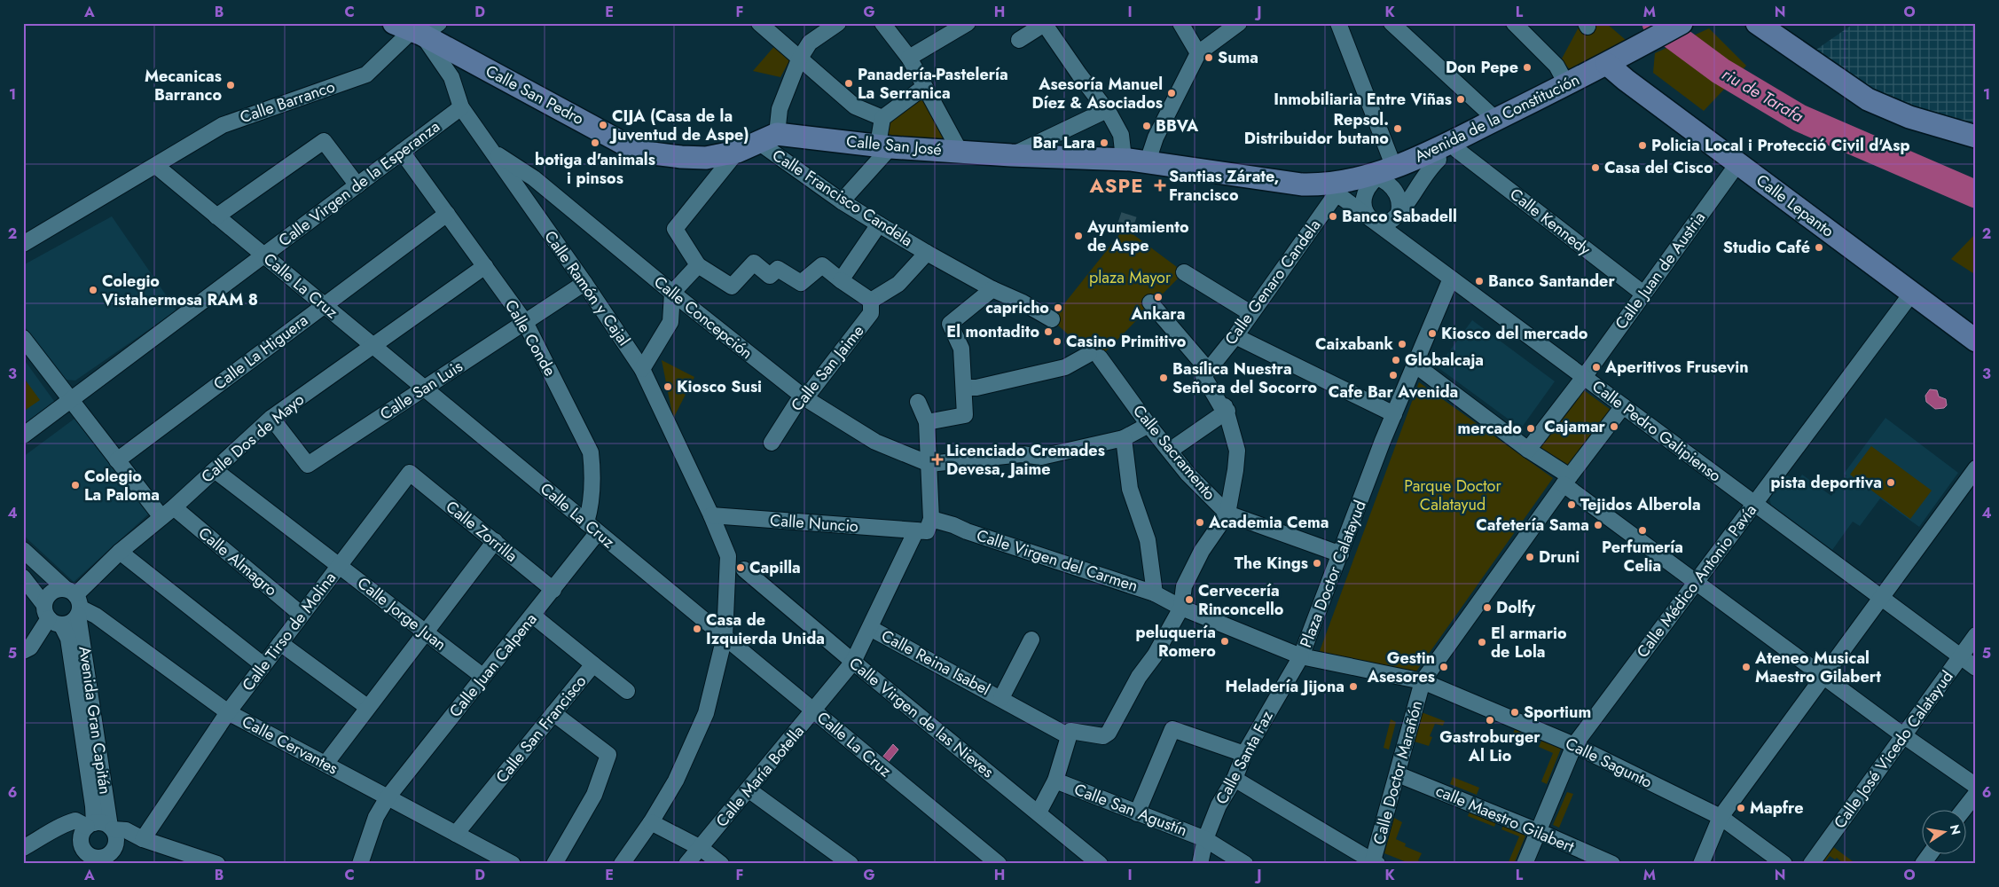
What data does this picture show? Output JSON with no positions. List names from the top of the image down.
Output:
{
  "streets": {
    "street": [
      "Calle San Pedro",
      "Calle Barranco",
      "Avenida de la Constitución",
      "Calle San José",
      "Calle Virgen de la Esperanza",
      "Calle Francisco Candela",
      "Calle Lepanto",
      "Calle Kennedy",
      "Calle Juan de Austria",
      "Calle Genaro Candela",
      "Calle La Cruz",
      "Calle Ramón y Cajal",
      "Calle Concepción",
      "Calle Conde",
      "Calle La Higuera",
      "Calle San Jaime",
      "Calle San Luis",
      "Calle Pedro Galipienso",
      "Calle Dos de Mayo",
      "Calle Sacramento",
      "Calle Nuncio",
      "Calle Zorrilla",
      "Calle Virgen del Carmen",
      "Calle Almagro",
      "Plaza Doctor Calatayud",
      "Calle Médico Antonio Pavía",
      "Calle Jorge Juan",
      "Calle Tirso de Molina",
      "Calle Reina Isabel",
      "Calle Juan Calpena",
      "Calle Virgen de las Nieves",
      "Avenida Gran Capitán",
      "Calle San Francisco",
      "Calle Cervantes",
      "Calle José Vicedo Calatayud",
      "Calle Santa Faz",
      "Calle Sagunto",
      "Calle Doctor Marañón",
      "Calle María Botella",
      "Calle San Agustín",
      "calle Maestro Gilabert"
    ]
  },
  "crossings": [
    ["Calle San Pedro", "Calle Barranco"],
    ["Calle San Pedro", "Calle San José"],
    ["Calle San Pedro", "Calle Francisco Candela"],
    ["Calle San Pedro", "Calle Ramón y Cajal"],
    ["Calle Barranco", "Calle La Cruz"],
    ["Calle Barranco", "Calle Ramón y Cajal"],
    ["Avenida de la Constitución", "Calle San José"],
    ["Avenida de la Constitución", "Calle Lepanto"],
    ["Avenida de la Constitución", "Calle Kennedy"],
    ["Avenida de la Constitución", "Calle Genaro Candela"],
    ["Avenida de la Constitución", "Calle Pedro Galipienso"],
    ["Calle San José", "Calle Francisco Candela"],
    ["Calle Virgen de la Esperanza", "Calle La Cruz"],
    ["Calle Virgen de la Esperanza", "Calle Ramón y Cajal"],
    ["Calle Virgen de la Esperanza", "Calle Conde"],
    ["Calle Virgen de la Esperanza", "Calle Almagro"],
    ["Calle Francisco Candela", "Calle San Jaime"],
    ["Calle Lepanto", "Calle Juan de Austria"],
    ["Calle Lepanto", "Calle Médico Antonio Pavía"],
    ["Calle Kennedy", "Calle Juan de Austria"],
    ["Calle Juan de Austria", "Calle Pedro Galipienso"],
    ["Calle Genaro Candela", "Calle Pedro Galipienso"],
    ["Calle La Cruz", "Calle Conde"],
    ["Calle La Cruz", "Calle La Higuera"],
    ["Calle La Cruz", "Calle San Luis"],
    ["Calle La Cruz", "Calle Dos de Mayo"],
    ["Calle La Cruz", "Calle Juan Calpena"],
    ["Calle La Cruz", "Calle María Botella"],
    ["Calle Ramón y Cajal", "Calle Concepción"],
    ["Calle Ramón y Cajal", "Calle San Luis"],
    ["Calle Ramón y Cajal", "Calle Nuncio"],
    ["Calle Ramón y Cajal", "Calle Virgen de las Nieves"],
    ["Calle Concepción", "Calle San Jaime"],
    ["Calle Conde", "Calle La Higuera"],
    ["Calle Conde", "Calle San Luis"],
    ["Calle Conde", "Calle Dos de Mayo"],
    ["Calle Conde", "Calle Juan Calpena"],
    ["Calle La Higuera", "Calle Almagro"],
    ["Calle San Luis", "Calle Dos de Mayo"],
    ["Calle Pedro Galipienso", "Plaza Doctor Calatayud"],
    ["Calle Pedro Galipienso", "Calle Médico Antonio Pavía"],
    ["Calle Pedro Galipienso", "Calle José Vicedo Calatayud"],
    ["Calle Dos de Mayo", "Calle Almagro"],
    ["Calle Dos de Mayo", "Calle Jorge Juan"],
    ["Calle Dos de Mayo", "Avenida Gran Capitán"],
    ["Calle Dos de Mayo", "Calle Cervantes"],
    ["Calle Sacramento", "Plaza Doctor Calatayud"],
    ["Calle Nuncio", "Calle María Botella"],
    ["Calle Zorrilla", "Calle Tirso de Molina"],
    ["Calle Zorrilla", "Calle Juan Calpena"],
    ["Calle Virgen del Carmen", "Plaza Doctor Calatayud"],
    ["Calle Virgen del Carmen", "Calle Santa Faz"],
    ["Calle Almagro", "Calle Tirso de Molina"],
    ["Plaza Doctor Calatayud", "Calle Santa Faz"],
    ["Plaza Doctor Calatayud", "Calle Sagunto"],
    ["Plaza Doctor Calatayud", "Calle Doctor Marañón"],
    ["Calle Médico Antonio Pavía", "Calle Sagunto"],
    ["Calle Médico Antonio Pavía", "calle Maestro Gilabert"],
    ["Calle Jorge Juan", "Calle Tirso de Molina"],
    ["Calle Jorge Juan", "Calle Juan Calpena"],
    ["Calle Tirso de Molina", "Calle Cervantes"],
    ["Calle Reina Isabel", "Calle María Botella"],
    ["Calle Juan Calpena", "Calle San Francisco"],
    ["Calle Juan Calpena", "Calle Cervantes"],
    ["Calle Virgen de las Nieves", "Calle María Botella"],
    ["Avenida Gran Capitán", "Calle Cervantes"],
    ["Calle San Francisco", "Calle Cervantes"],
    ["Calle Santa Faz", "Calle San Agustín"],
    ["Calle Sagunto", "Calle Doctor Marañón"],
    ["Calle Doctor Marañón", "calle Maestro Gilabert"]
  ],
  "districts": ["ASPE"],
  "water": ["riu de Tarafa"],
  "parks": ["plaza Mayor", "Parque Doctor Calatayud"],
  "places": {
    "other": [
      "Suma",
      "Don Pepe",
      "Panadería-Pastelería La Serranica",
      "Mecanicas Barranco",
      "Asesoría Manuel Díez & Asociados",
      "Inmobiliaria Entre Viñas",
      "CIJA (Casa de la Juventud de Aspe)",
      "BBVA",
      "Repsol. Distribuidor butano",
      "botiga d'animals i pinsos",
      "Bar Lara",
      "Policia Local i Protecció Civil d'Asp",
      "Casa del Cisco",
      "Banco Sabadell",
      "Ayuntamiento de Aspe",
      "Studio Café",
      "Banco Santander",
      "Colegio Vistahermosa RAM 8",
      "Ankara",
      "capricho",
      "El montadito",
      "Kiosco del mercado",
      "Casino Primitivo",
      "Caixabank",
      "Globalcaja",
      "Aperitivos Frusevin",
      "Cafe Bar Avenida",
      "Basílica Nuestra Señora del Socorro",
      "Kiosco Susi",
      "Cajamar",
      "mercado",
      "pista deportiva",
      "Colegio La Paloma",
      "Tejidos Alberola",
      "Academia Cema",
      "Cafetería Sama",
      "Perfumería Celia",
      "Druni",
      "The Kings",
      "Capilla",
      "Cervecería Rinconcello",
      "Dolfy",
      "Casa de Izquierda Unida",
      "peluquería Romero",
      "El armario de Lola",
      "Gestin Asesores",
      "Ateneo Musical Maestro Gilabert",
      "Heladería Jijona",
      "Sportium",
      "Gastroburger Al Lio",
      "Mapfre"
    ],
    "health": ["Santias Zárate, Francisco", "Licenciado Cremades Devesa, Jaime"]
  },
  "north": "right",
  "grid": {
    "columns": [
      "A",
      "B",
      "C",
      "D",
      "E",
      "F",
      "G",
      "H",
      "I",
      "J",
      "K",
      "L",
      "M",
      "N",
      "O"
    ],
    "rows": [
      "1",
      "2",
      "3",
      "4",
      "5",
      "6"
    ]
  }
}
